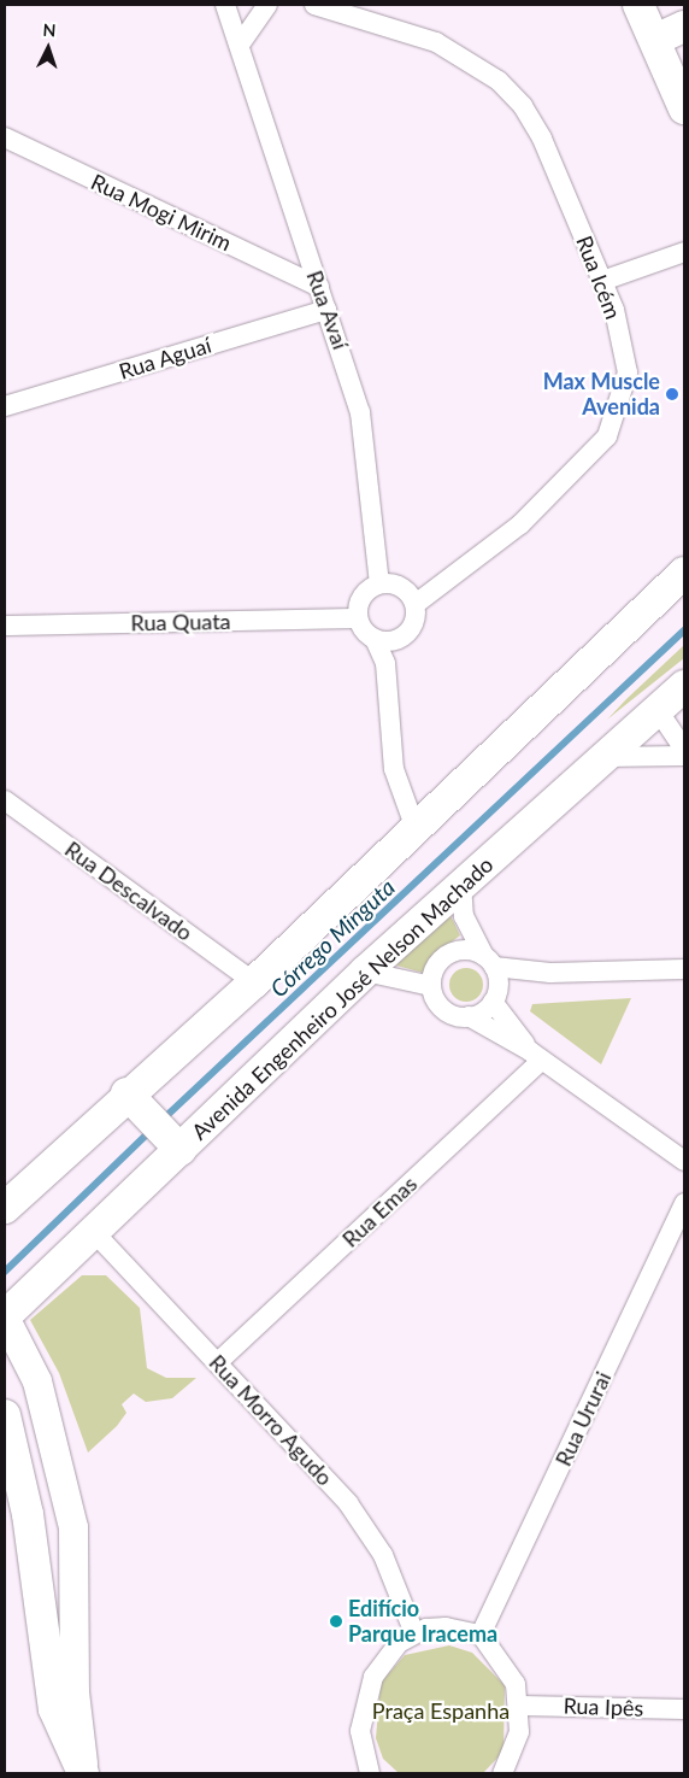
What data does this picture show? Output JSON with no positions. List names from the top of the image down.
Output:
{
  "streets": {
    "main road": ["Avenida Engenheiro José Nelson Machado"],
    "street": [
      "Rua Mogi Mirim",
      "Rua Icém",
      "Rua Avaí",
      "Rua Aguaí",
      "Rua Quata",
      "Rua Descalvado",
      "Rua Emas",
      "Rua Ururai",
      "Rua Morro Agudo",
      "Rua Ipês"
    ]
  },
  "crossings": [
    ["Rua Mogi Mirim", "Rua Avaí"],
    ["Rua Icém", "Rua Avaí"],
    ["Rua Icém", "Rua Quata"],
    ["Rua Avaí", "Rua Aguaí"],
    ["Rua Avaí", "Rua Quata"],
    ["Avenida Engenheiro José Nelson Machado", "Rua Morro Agudo"],
    ["Rua Emas", "Rua Morro Agudo"]
  ],
  "water": ["Córrego Minguta"],
  "parks": ["Praça Espanha"],
  "places": ["Max Muscle Avenida", "Edifício Parque Iracema"],
  "north": "top"
}
